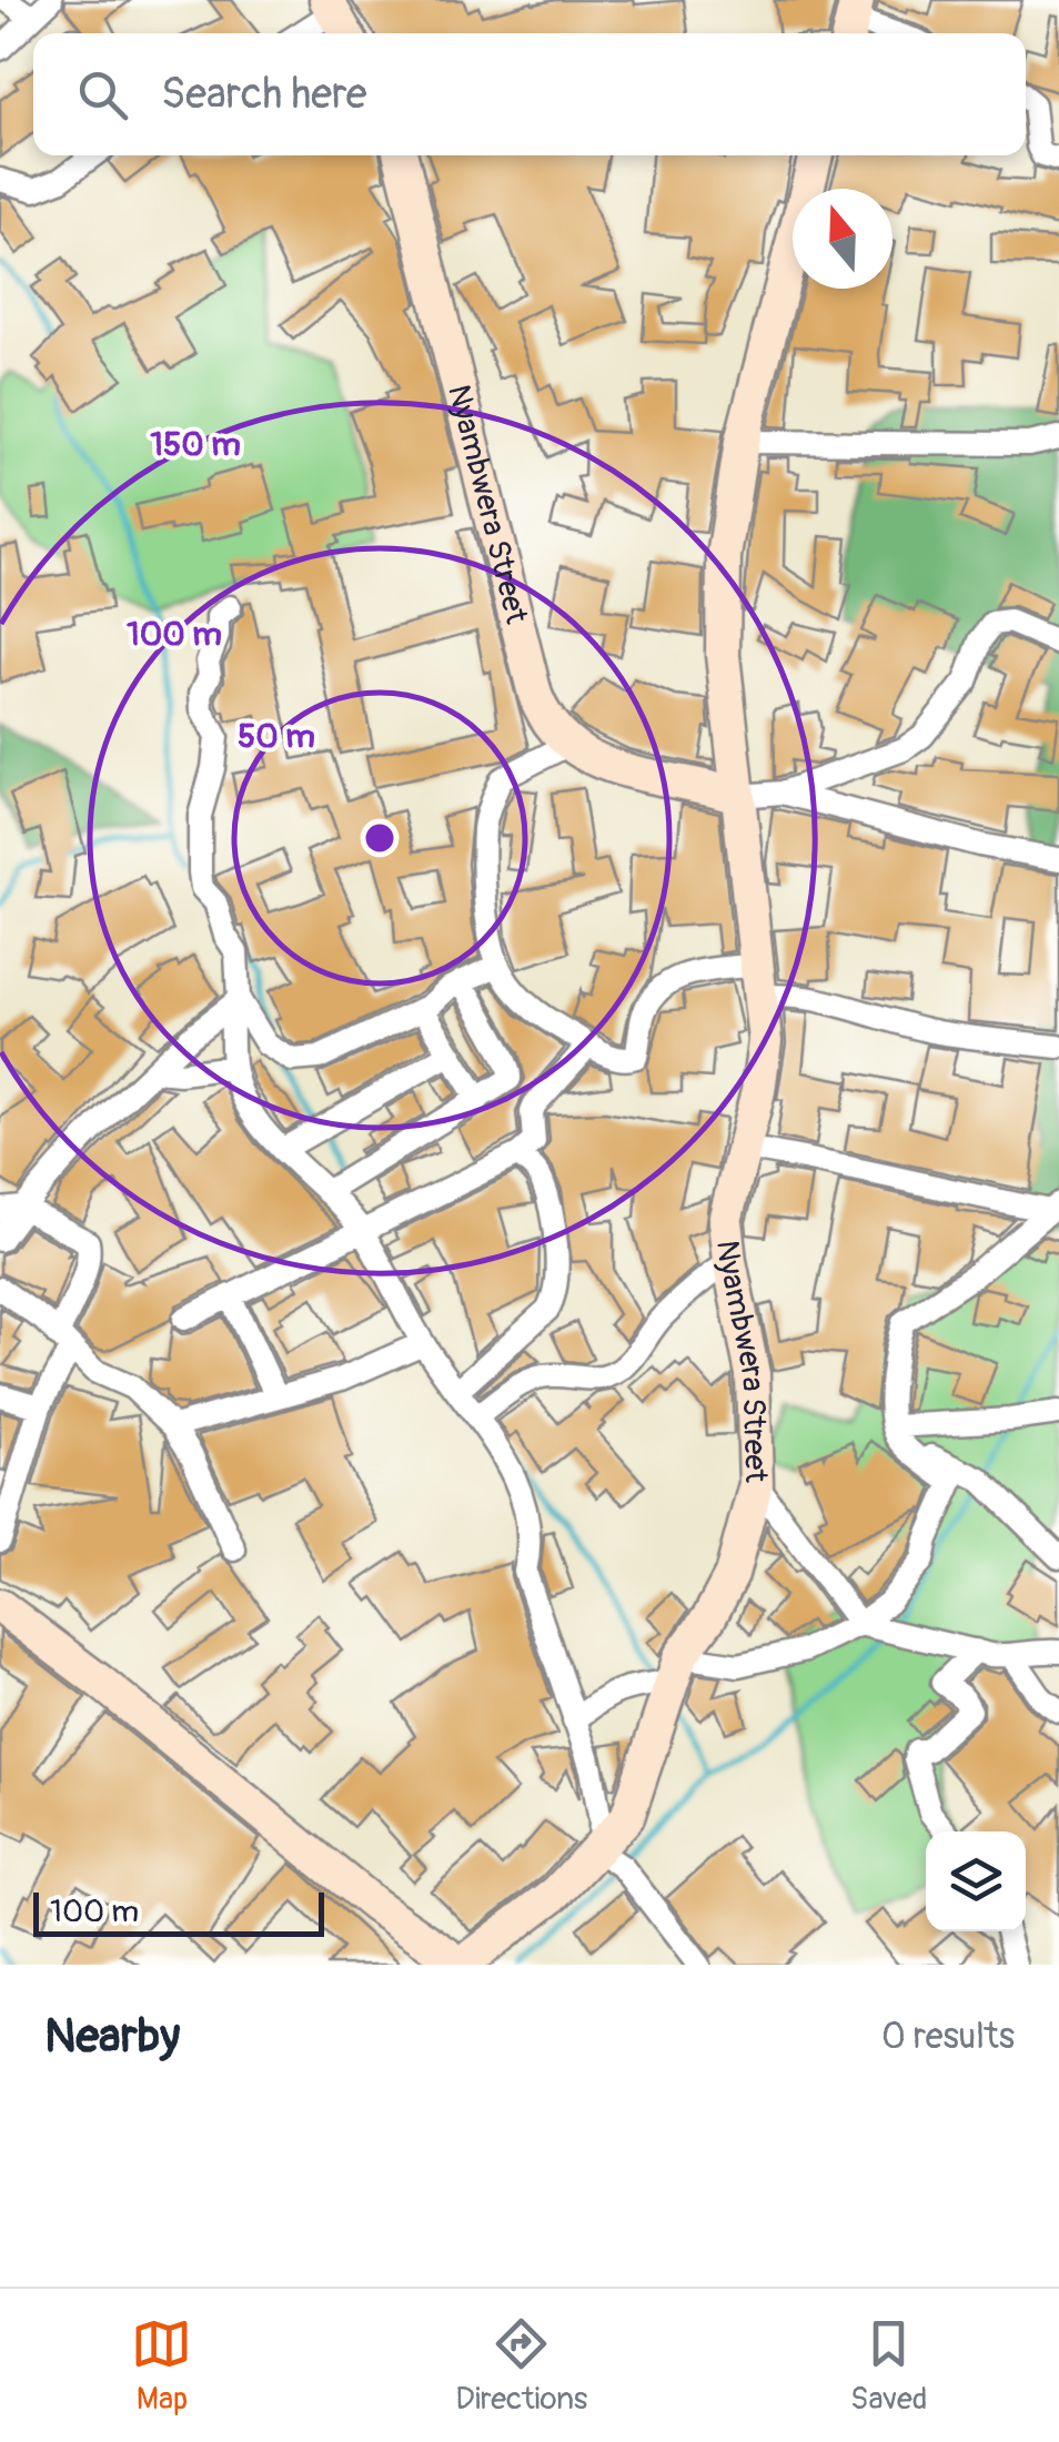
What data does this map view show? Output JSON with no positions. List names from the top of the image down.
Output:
{
  "streets": {
    "street": ["Nyambwera Street"]
  },
  "scale_bar": "100 m",
  "north": "top",
  "page": {
    "search": "Search here",
    "scale": "100 m",
    "heading": ["Nearby", "0 results"],
    "nav": ["Map", "Directions", "Saved"]
  },
  "rings": ["150 m", "100 m", "50 m"]
}
